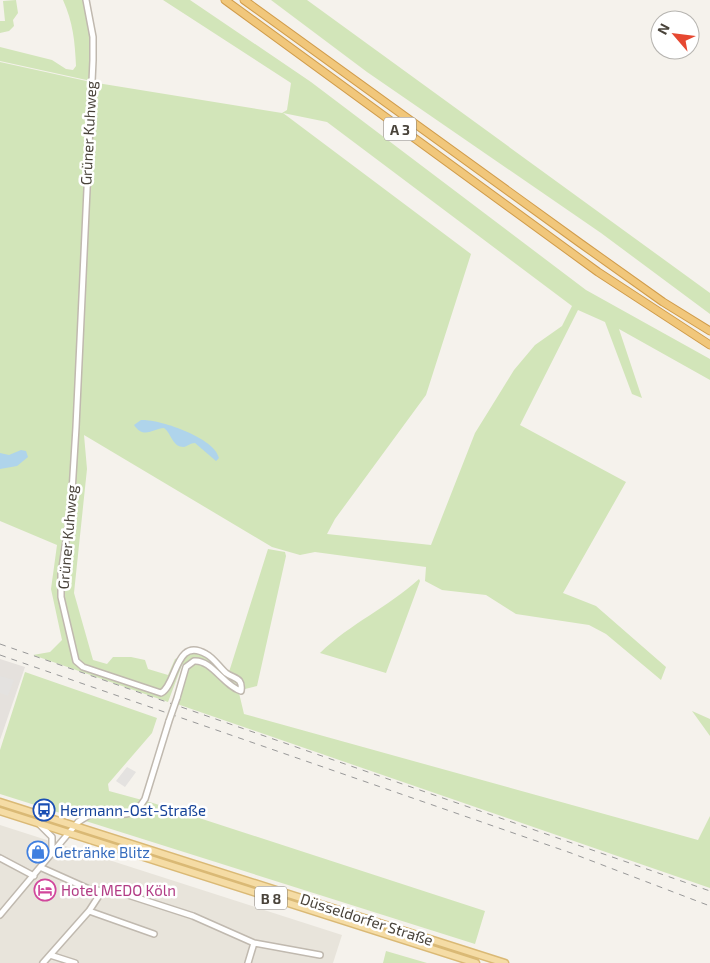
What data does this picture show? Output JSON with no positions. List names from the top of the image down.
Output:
{
  "streets": {
    "highway": ["A 3"],
    "main road": ["B 8", "Düsseldorfer Straße"],
    "street": ["Grüner Kuhweg"]
  },
  "crossings": [
    ["Grüner Kuhweg", "Düsseldorfer Straße"]
  ],
  "places": {
    "bus stop": ["Hermann-Ost-Straße"],
    "shop": ["Getränke Blitz"],
    "hotel": ["Hotel MEDO Köln"]
  },
  "north": "top left"
}
